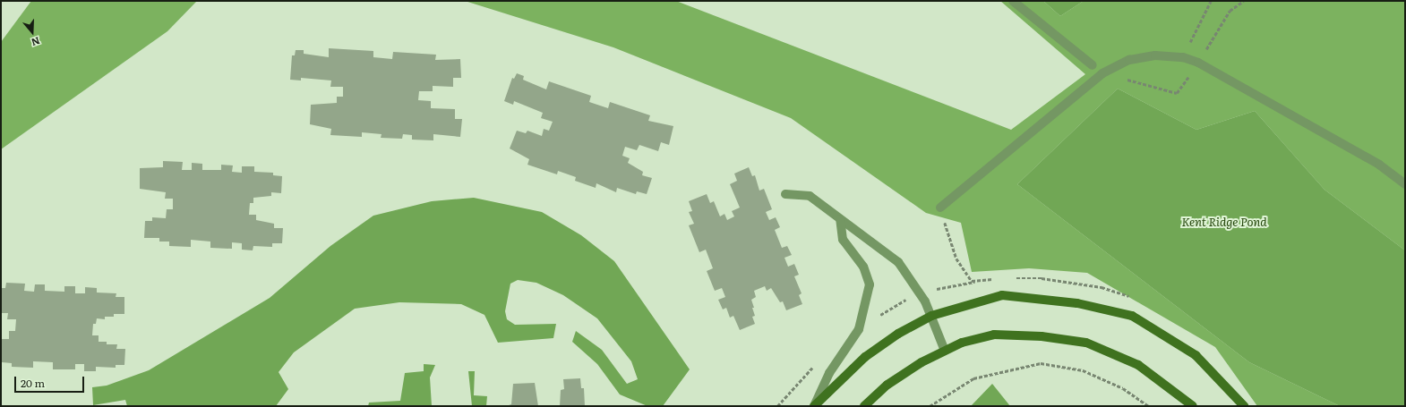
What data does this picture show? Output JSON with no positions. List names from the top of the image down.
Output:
{
  "water": ["Kent Ridge Pond"],
  "scale_bar": "20 m",
  "north": "bottom"
}
